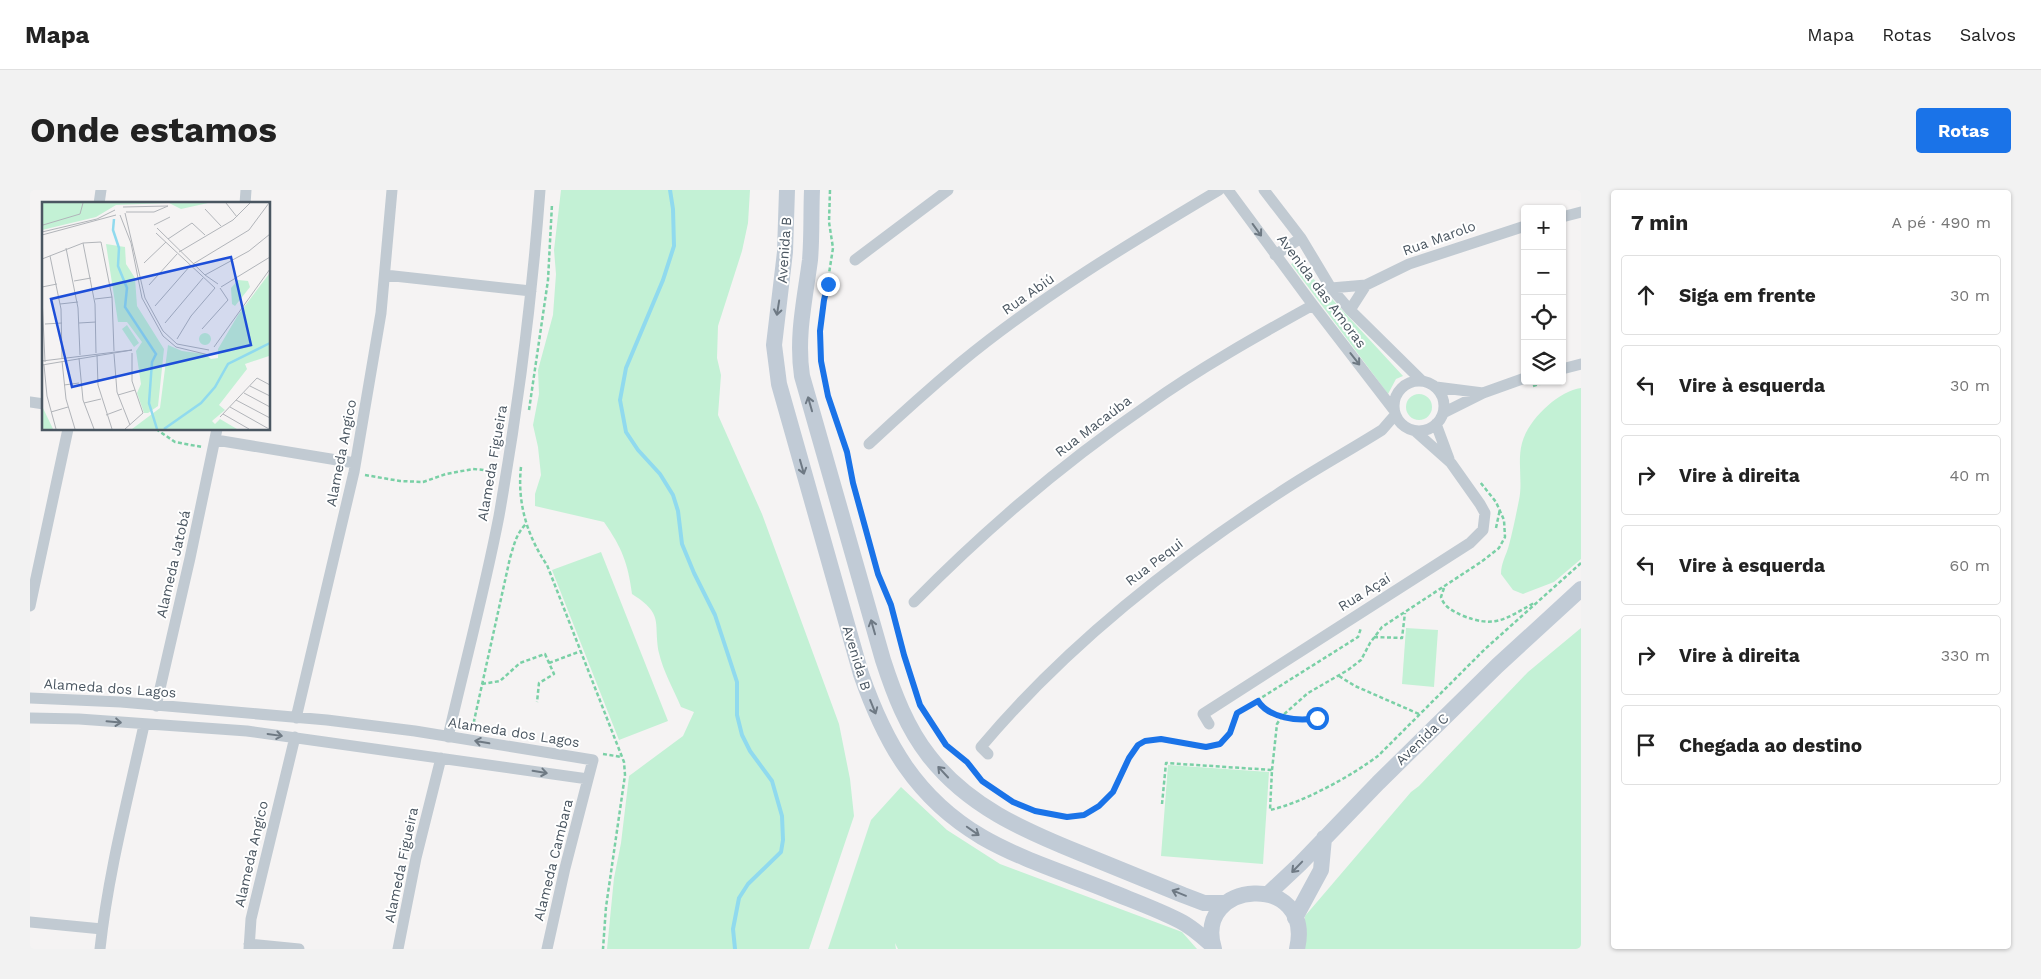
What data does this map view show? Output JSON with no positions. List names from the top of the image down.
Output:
{
  "streets": {
    "street": [
      "Rua Marolo",
      "Avenida B",
      "Avenida das Amoras",
      "Rua Abiú",
      "Rua Macaúba",
      "Alameda Angico",
      "Alameda Figueira",
      "Rua Pequi",
      "Alameda Jatobá",
      "Rua Açaí",
      "Alameda dos Lagos",
      "Avenida C",
      "Alameda Cambara"
    ]
  },
  "crossings": [
    ["Rua Marolo", "Avenida das Amoras"],
    ["Avenida das Amoras", "Rua Macaúba"],
    ["Avenida das Amoras", "Rua Pequi"],
    ["Avenida das Amoras", "Rua Açaí"],
    ["Alameda Angico", "Alameda dos Lagos"],
    ["Alameda Figueira", "Alameda dos Lagos"],
    ["Rua Pequi", "Rua Açaí"],
    ["Alameda Jatobá", "Alameda dos Lagos"],
    ["Alameda dos Lagos", "Alameda Cambara"]
  ],
  "page": {
    "header": "Mapa",
    "nav": ["Mapa", "Rotas", "Salvos"],
    "buttons": "Rotas",
    "title": "Onde estamos",
    "heading": ["7 min", "A pé · 490 m"],
    "map_buttons": ["+", "−"],
    "list": [
      ["Siga em frente", "30 m"],
      ["Vire à esquerda", "30 m"],
      ["Vire à direita", "40 m"],
      ["Vire à esquerda", "60 m"],
      ["Vire à direita", "330 m"],
      "Chegada ao destino"
    ]
  }
}
